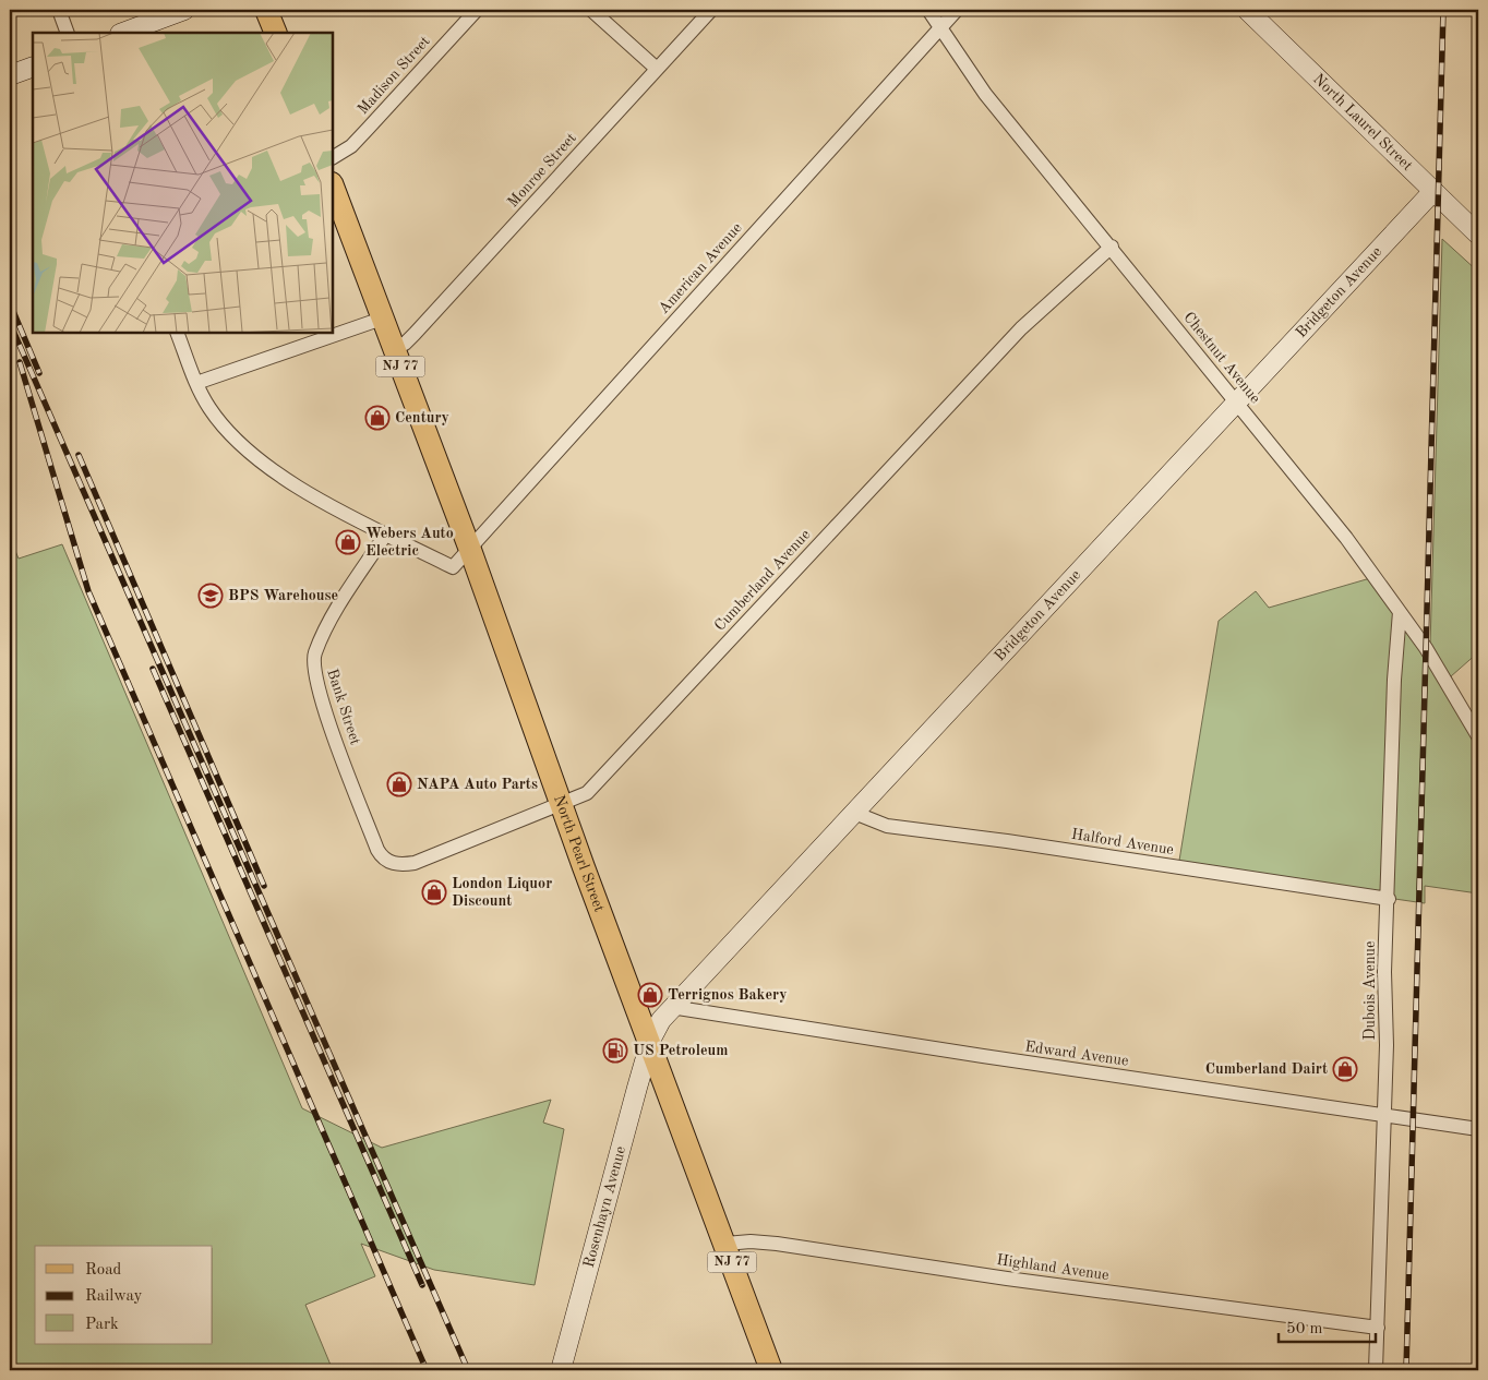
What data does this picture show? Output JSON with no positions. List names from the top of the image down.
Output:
{
  "streets": {
    "main road": ["NJ 77", "North Pearl Street"],
    "street": [
      "Madison Street",
      "North Laurel Street",
      "Monroe Street",
      "American Avenue",
      "Bridgeton Avenue",
      "Chestnut Avenue",
      "Cumberland Avenue",
      "Bank Street",
      "Halford Avenue",
      "Dubois Avenue",
      "Edward Avenue",
      "Rosenhayn Avenue",
      "Highland Avenue"
    ]
  },
  "crossings": [
    ["North Laurel Street", "Bridgeton Avenue"],
    ["Monroe Street", "North Pearl Street"],
    ["American Avenue", "Chestnut Avenue"],
    ["American Avenue", "North Pearl Street"],
    ["Bridgeton Avenue", "Chestnut Avenue"],
    ["Bridgeton Avenue", "Halford Avenue"],
    ["Bridgeton Avenue", "North Pearl Street"],
    ["Bridgeton Avenue", "Edward Avenue"],
    ["Bridgeton Avenue", "Rosenhayn Avenue"],
    ["Chestnut Avenue", "Cumberland Avenue"],
    ["Chestnut Avenue", "Dubois Avenue"],
    ["Cumberland Avenue", "Bank Street"],
    ["Cumberland Avenue", "North Pearl Street"],
    ["Halford Avenue", "Dubois Avenue"],
    ["North Pearl Street", "Rosenhayn Avenue"],
    ["North Pearl Street", "Highland Avenue"],
    ["Dubois Avenue", "Edward Avenue"],
    ["Dubois Avenue", "Highland Avenue"]
  ],
  "places": {
    "shop": [
      "Century",
      "Webers Auto Electric",
      "NAPA Auto Parts",
      "London Liquor Discount",
      "Terrignos Bakery",
      "Cumberland Dairt"
    ],
    "school or university": ["BPS Warehouse"],
    "fuel station": ["US Petroleum"]
  },
  "legend": ["Road", "Railway", "Park"],
  "scale_bar": "50 m"
}
